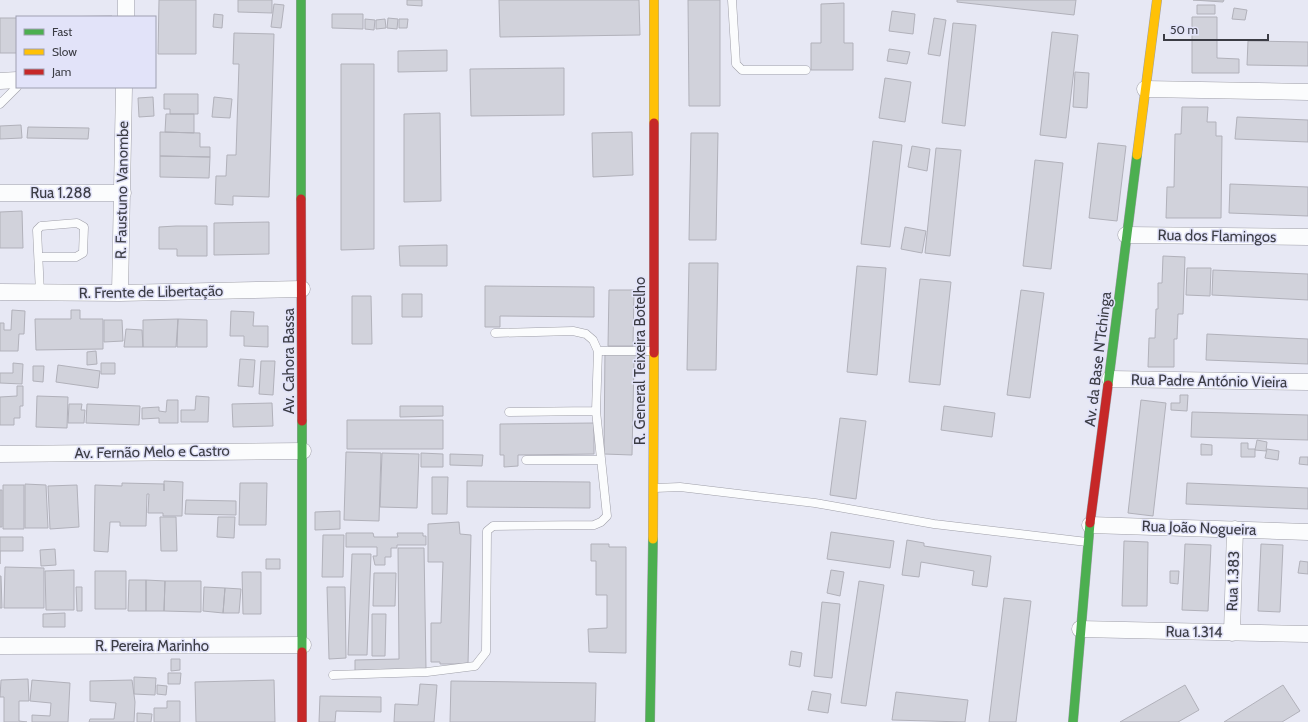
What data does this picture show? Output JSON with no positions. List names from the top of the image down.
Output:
{
  "streets": {
    "street": [
      "R. Faustuno Vanombe",
      "Rua 1.288",
      "Rua dos Flamingos",
      "R. Frente de Libertação",
      "Av. da Base N'Tchinga",
      "Av. Cahora Bassa",
      "R. General Teixeira Botelho",
      "Rua Padre António Vieira",
      "Av. Fernão Melo e Castro",
      "Rua João Nogueira",
      "Rua 1.383",
      "Rua 1.314",
      "R. Pereira Marinho"
    ]
  },
  "crossings": [
    ["R. Faustuno Vanombe", "Rua 1.288"],
    ["R. Faustuno Vanombe", "R. Frente de Libertação"],
    ["Rua dos Flamingos", "Av. da Base N'Tchinga"],
    ["R. Frente de Libertação", "Av. Cahora Bassa"],
    ["Av. da Base N'Tchinga", "Rua Padre António Vieira"],
    ["Av. da Base N'Tchinga", "Rua João Nogueira"],
    ["Av. da Base N'Tchinga", "Rua 1.314"],
    ["Av. Cahora Bassa", "Av. Fernão Melo e Castro"],
    ["Av. Cahora Bassa", "R. Pereira Marinho"],
    ["Rua João Nogueira", "Rua 1.383"],
    ["Rua 1.383", "Rua 1.314"]
  ],
  "legend": ["Fast", "Slow", "Jam"],
  "scale_bar": "50 m"
}
